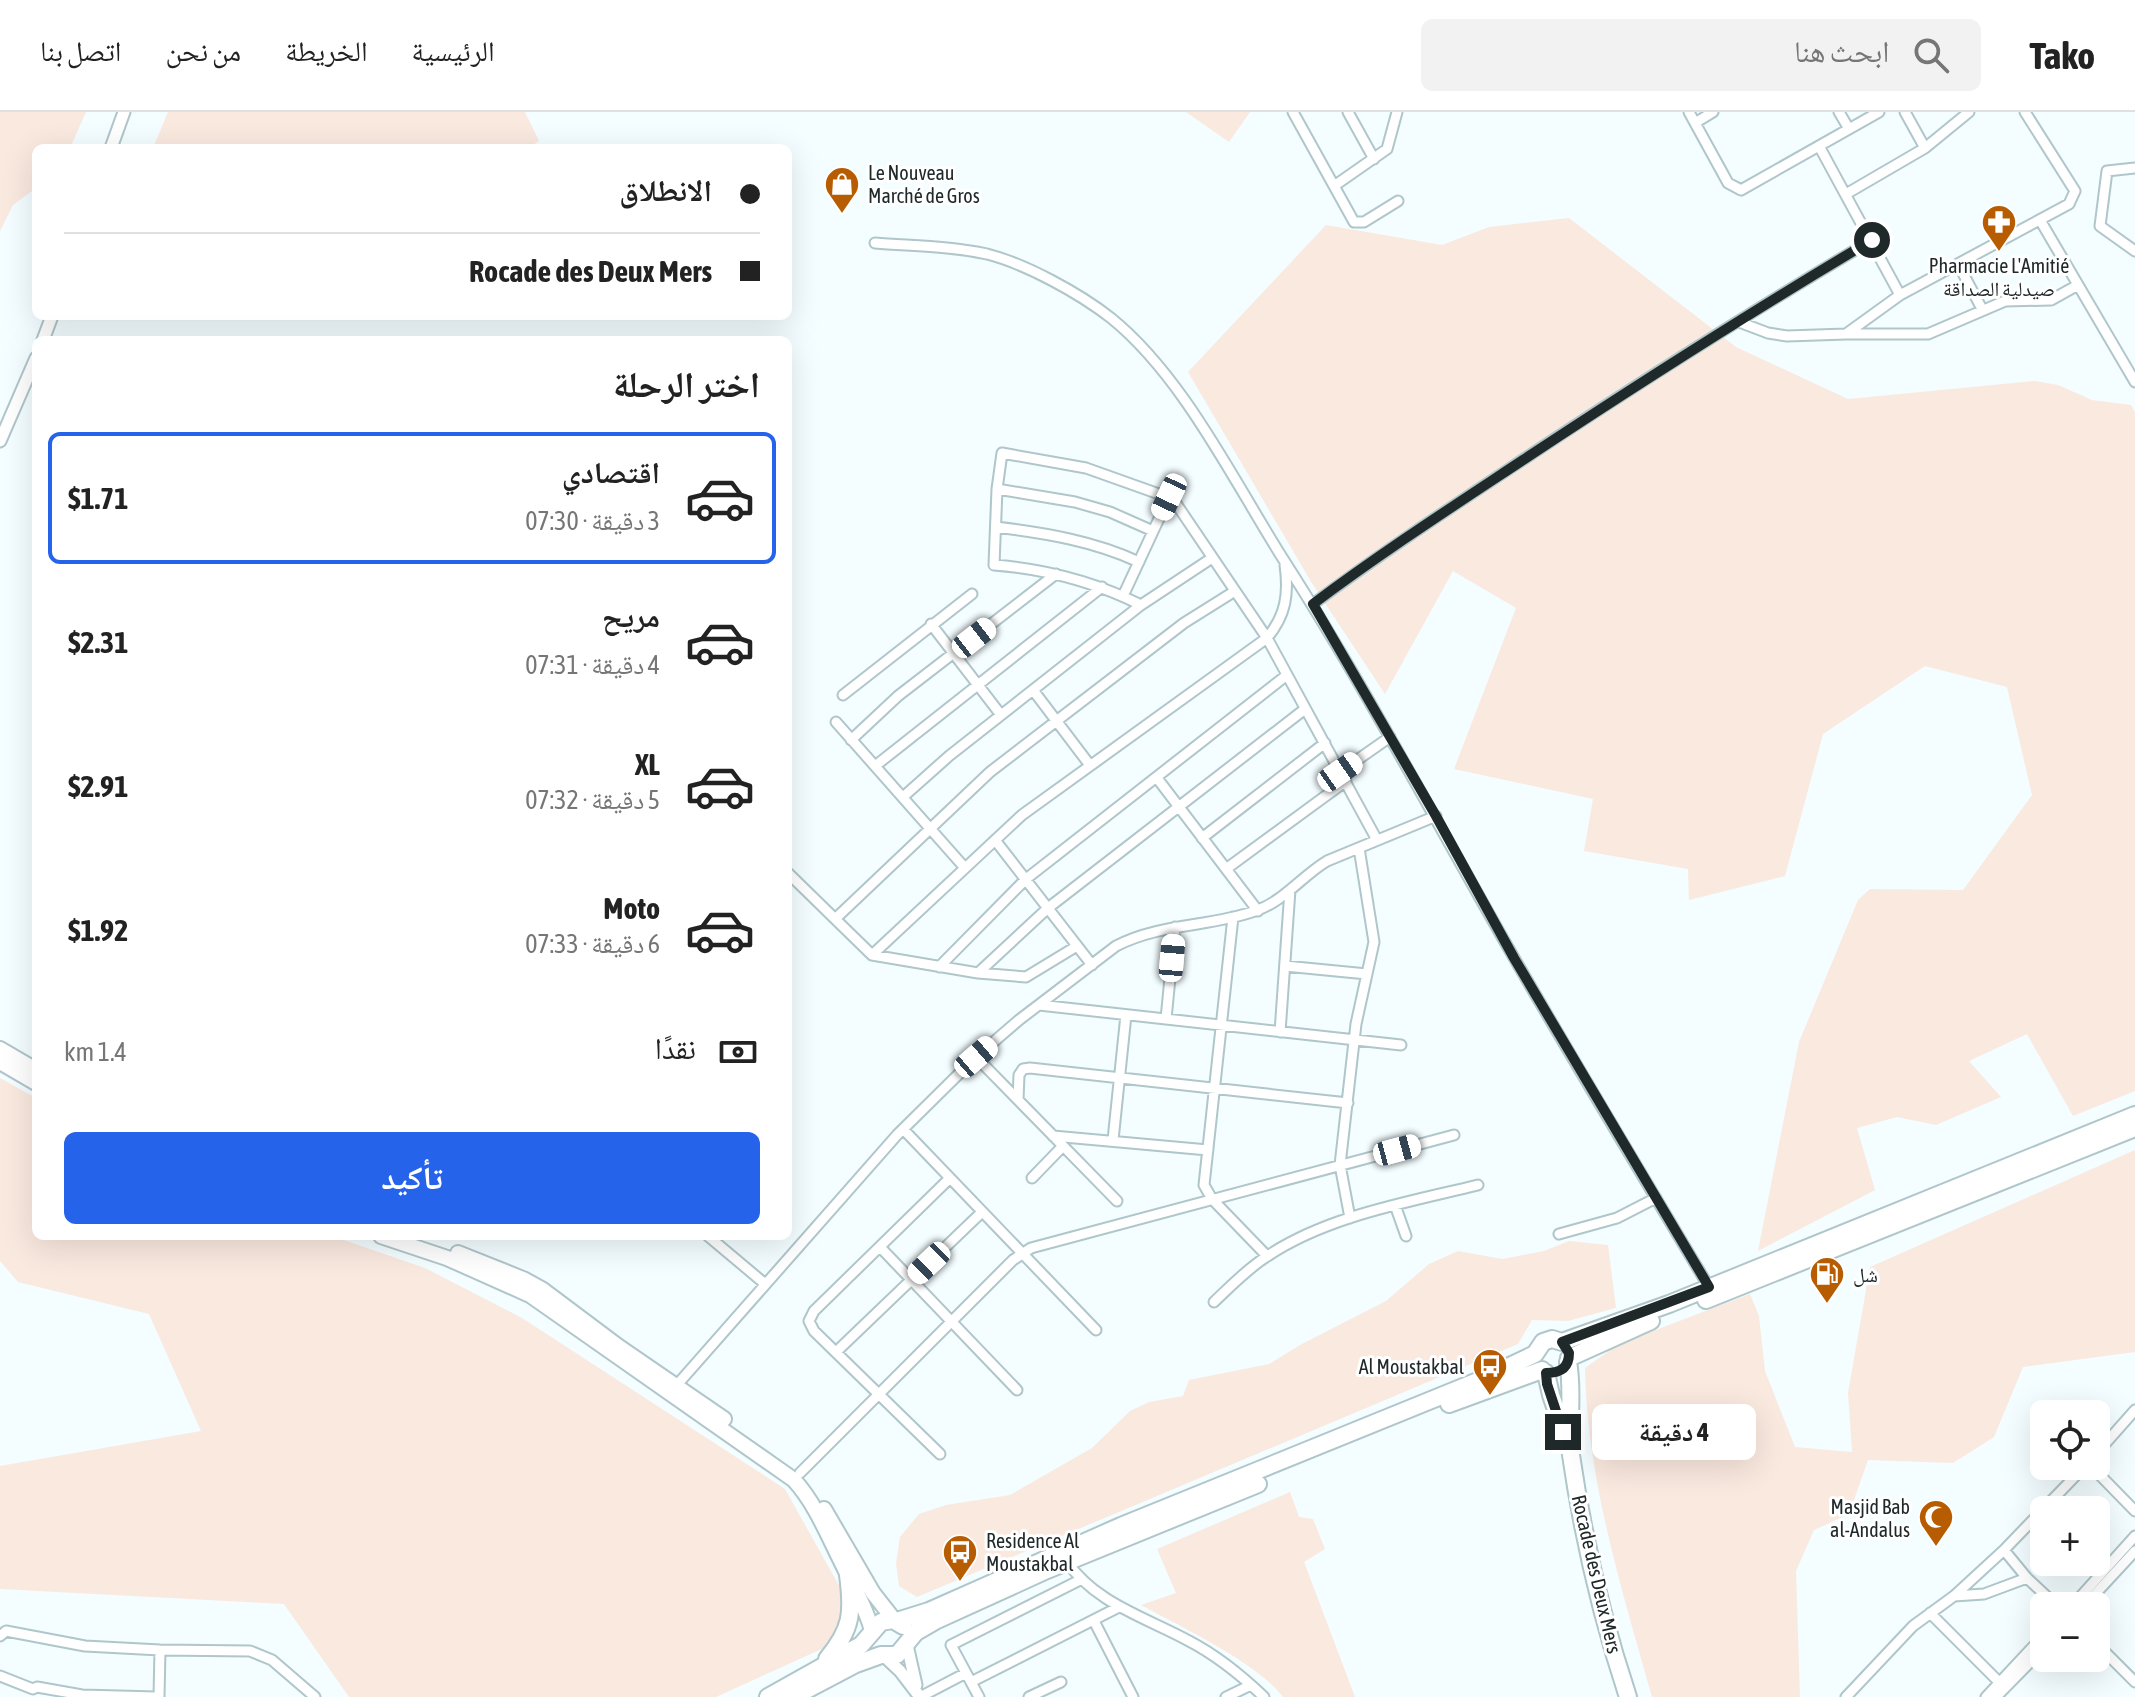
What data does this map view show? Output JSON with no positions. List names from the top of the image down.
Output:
{
  "streets": {
    "highway": ["Rocade des Deux Mers"]
  },
  "places": {
    "shop": ["Le Nouveau Marché de Gros"],
    "pharmacy": ["Pharmacie L'Amitié صيدلية الصداقة"],
    "fuel station": ["شل"],
    "bus stop": ["Al Moustakbal", "Residence Al Moustakbal"],
    "mosque": ["Masjid Bab al-Andalus"]
  },
  "page": {
    "header": "Tako",
    "search": "ابحث هنا",
    "nav": [
      "الرئيسية",
      "الخريطة",
      "من نحن",
      "اتصل بنا"
    ],
    "banner": ["الانطلاق", "Rocade des Deux Mers"],
    "heading": "اختر الرحلة",
    "list": [
      {
        "name": "اقتصادي",
        "note": "3 دقيقة · 07:30",
        "value": "$1.71"
      },
      {
        "name": "مريح",
        "note": "4 دقيقة · 07:31",
        "value": "$2.31"
      },
      {
        "name": "XL",
        "note": "5 دقيقة · 07:32",
        "value": "$2.91"
      },
      {
        "name": "Moto",
        "note": "6 دقيقة · 07:33",
        "value": "$1.92"
      }
    ],
    "pay": ["نقدًا", "1.4 km"],
    "buttons": "تأكيد",
    "map_buttons": ["+", "−"],
    "bubble": "4 دقيقة"
  }
}
